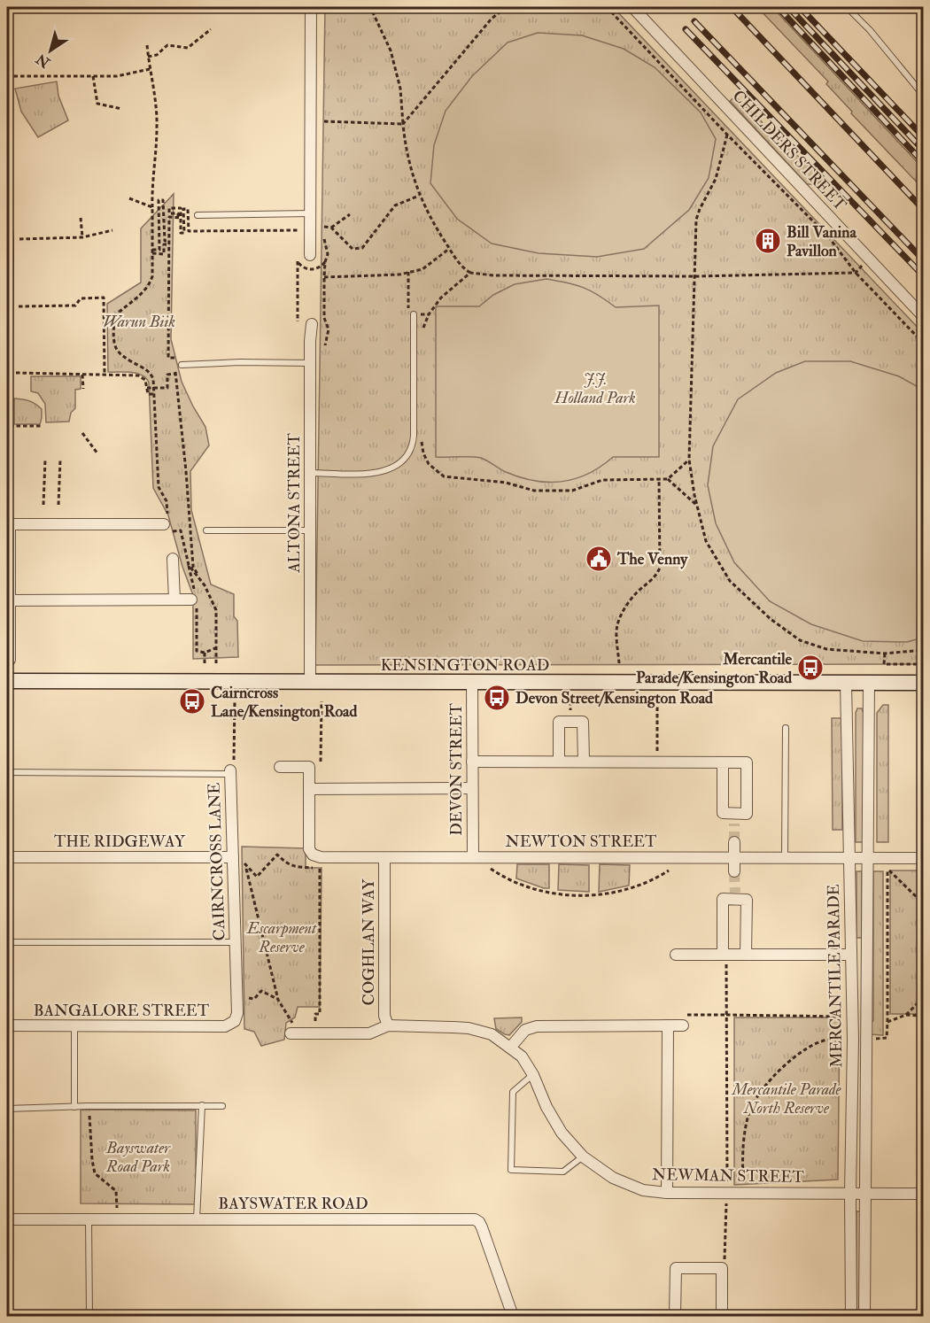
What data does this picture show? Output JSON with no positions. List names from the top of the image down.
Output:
{
  "streets": {
    "street": [
      "CHILDERS STREET",
      "ALTONA STREET",
      "KENSINGTON ROAD",
      "DEVON STREET",
      "THE RIDGEWAY",
      "NEWTON STREET",
      "CAIRNCROSS LANE",
      "COGHLAN WAY",
      "MERCANTILE PARADE",
      "BANGALORE STREET",
      "NEWMAN STREET",
      "BAYSWATER ROAD"
    ]
  },
  "crossings": [
    ["ALTONA STREET", "KENSINGTON ROAD"],
    ["KENSINGTON ROAD", "DEVON STREET"],
    ["KENSINGTON ROAD", "MERCANTILE PARADE"],
    ["DEVON STREET", "NEWTON STREET"],
    ["THE RIDGEWAY", "CAIRNCROSS LANE"],
    ["NEWTON STREET", "COGHLAN WAY"],
    ["NEWTON STREET", "MERCANTILE PARADE"],
    ["CAIRNCROSS LANE", "BANGALORE STREET"],
    ["COGHLAN WAY", "NEWMAN STREET"],
    ["MERCANTILE PARADE", "NEWMAN STREET"]
  ],
  "parks": [
    "Warun Biik",
    "J.J. Holland Park",
    "Escarpment Reserve",
    "Mercantile Parade North Reserve",
    "Bayswater Road Park"
  ],
  "places": {
    "building": ["Bill Vanina Pavillon"],
    "public building": ["The Venny"],
    "bus stop": ["Mercantile Parade/Kensington Road", "Devon Street/Kensington Road", "Cairncross Lane/Kensington Road"]
  },
  "north": "bottom left"
}
